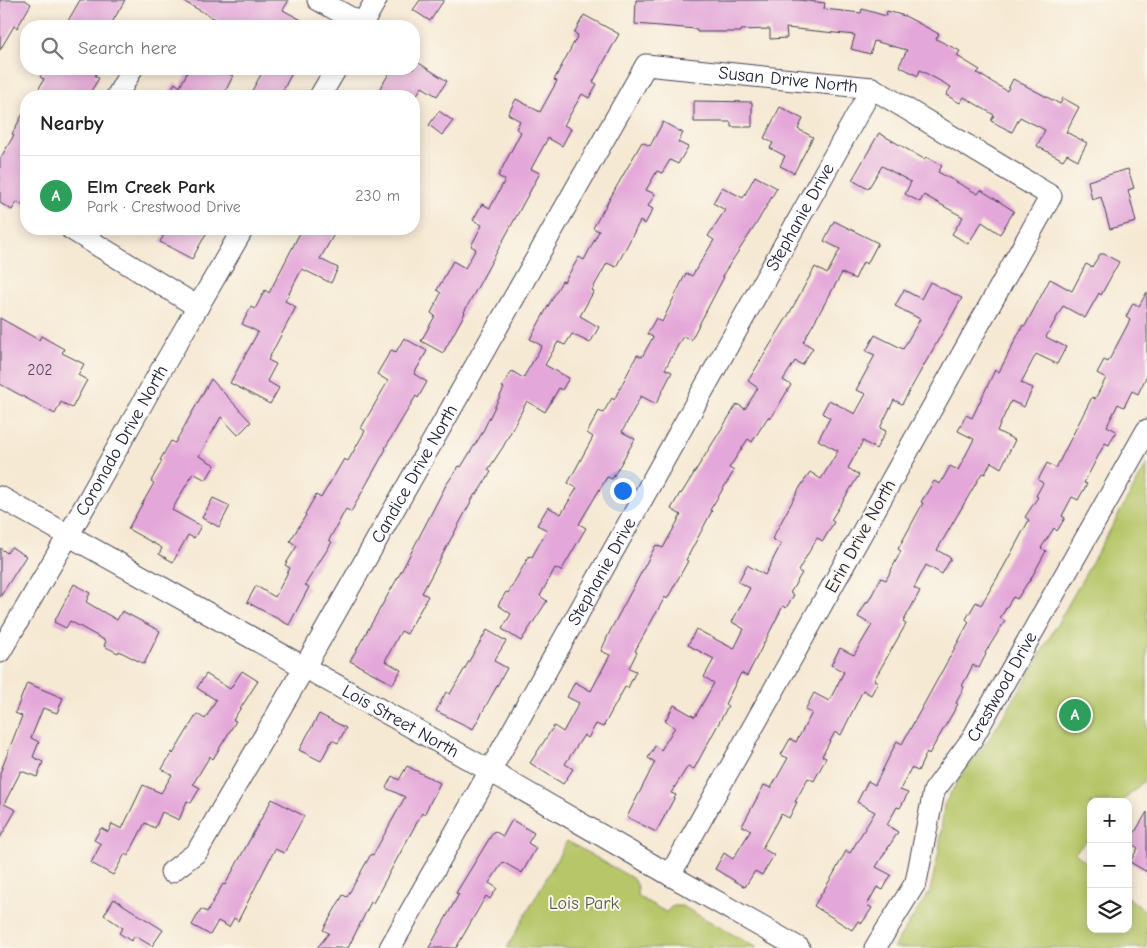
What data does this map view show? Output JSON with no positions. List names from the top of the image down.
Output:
{
  "streets": {
    "street": [
      "Susan Drive North",
      "Stephanie Drive",
      "Coronado Drive North",
      "Candice Drive North",
      "Erin Drive North",
      "Crestwood Drive",
      "Lois Street North"
    ]
  },
  "crossings": [
    ["Susan Drive North", "Stephanie Drive"],
    ["Susan Drive North", "Candice Drive North"],
    ["Susan Drive North", "Erin Drive North"],
    ["Stephanie Drive", "Lois Street North"],
    ["Coronado Drive North", "Lois Street North"],
    ["Candice Drive North", "Lois Street North"],
    ["Erin Drive North", "Lois Street North"]
  ],
  "parks": ["Lois Park"],
  "house_numbers": ["202"],
  "page": {
    "search": "Search here",
    "heading": "Nearby",
    "list": [
      {
        "mark": "A",
        "name": "Elm Creek Park",
        "note": "Park · Crestwood Drive",
        "value": "230 m"
      }
    ],
    "pins": "A",
    "map_buttons": ["+", "−"]
  }
}
